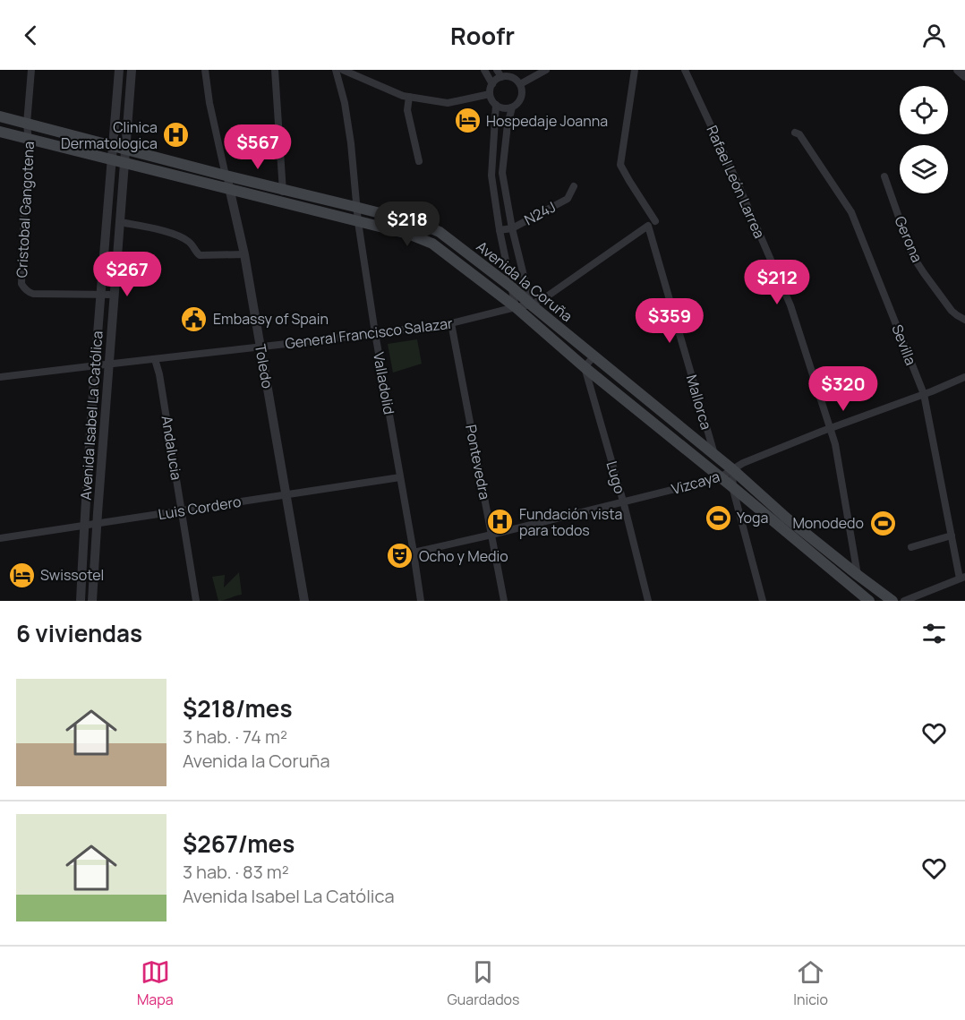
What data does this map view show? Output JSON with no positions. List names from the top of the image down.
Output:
{
  "streets": {
    "main road": ["Avenida la Coruña"],
    "street": [
      "Rafael León Larrea",
      "Cristobal Gangotena",
      "N24J",
      "Gerona",
      "General Francisco Salazar",
      "Sevilla",
      "Toledo",
      "Valladolid",
      "Mallorca",
      "Avenida Isabel La Católica",
      "Andalucia",
      "Pontevedra",
      "Lugo",
      "Vizcaya",
      "Luis Cordero"
    ]
  },
  "crossings": [
    ["Rafael León Larrea", "Avenida la Coruña"],
    ["Rafael León Larrea", "Vizcaya"],
    ["Cristobal Gangotena", "Avenida la Coruña"],
    ["Cristobal Gangotena", "Avenida Isabel La Católica"],
    ["Avenida la Coruña", "General Francisco Salazar"],
    ["Avenida la Coruña", "Toledo"],
    ["Avenida la Coruña", "Valladolid"],
    ["Avenida la Coruña", "Mallorca"],
    ["Avenida la Coruña", "Avenida Isabel La Católica"],
    ["Avenida la Coruña", "Lugo"],
    ["Avenida la Coruña", "Vizcaya"],
    ["General Francisco Salazar", "Toledo"],
    ["General Francisco Salazar", "Valladolid"],
    ["General Francisco Salazar", "Mallorca"],
    ["General Francisco Salazar", "Avenida Isabel La Católica"],
    ["General Francisco Salazar", "Andalucia"],
    ["General Francisco Salazar", "Pontevedra"],
    ["Sevilla", "Vizcaya"],
    ["Toledo", "Luis Cordero"],
    ["Valladolid", "Vizcaya"],
    ["Valladolid", "Luis Cordero"],
    ["Avenida Isabel La Católica", "Luis Cordero"],
    ["Andalucia", "Luis Cordero"],
    ["Pontevedra", "Vizcaya"],
    ["Lugo", "Vizcaya"]
  ],
  "places": {
    "hotel": ["Hospedaje Joanna", "Swissotel"],
    "hospital": ["Clinica Dermatologica", "Fundación vista para todos"],
    "public building": ["Embassy of Spain"],
    "sports": ["Yoga", "Monodedo"],
    "theatre": ["Ocho y Medio"]
  },
  "page": {
    "header": "Roofr",
    "price": [
      "$567",
      "$218",
      "$267",
      "$212",
      "$359",
      "$320"
    ],
    "heading": "6 viviendas",
    "list": [
      {
        "name": "$218/mes",
        "note": "3 hab. · 74 m² · Avenida la Coruña"
      },
      {
        "name": "$267/mes",
        "note": "3 hab. · 83 m² · Avenida Isabel La Católica"
      }
    ],
    "tabs": ["Mapa", "Guardados", "Inicio"]
  }
}
